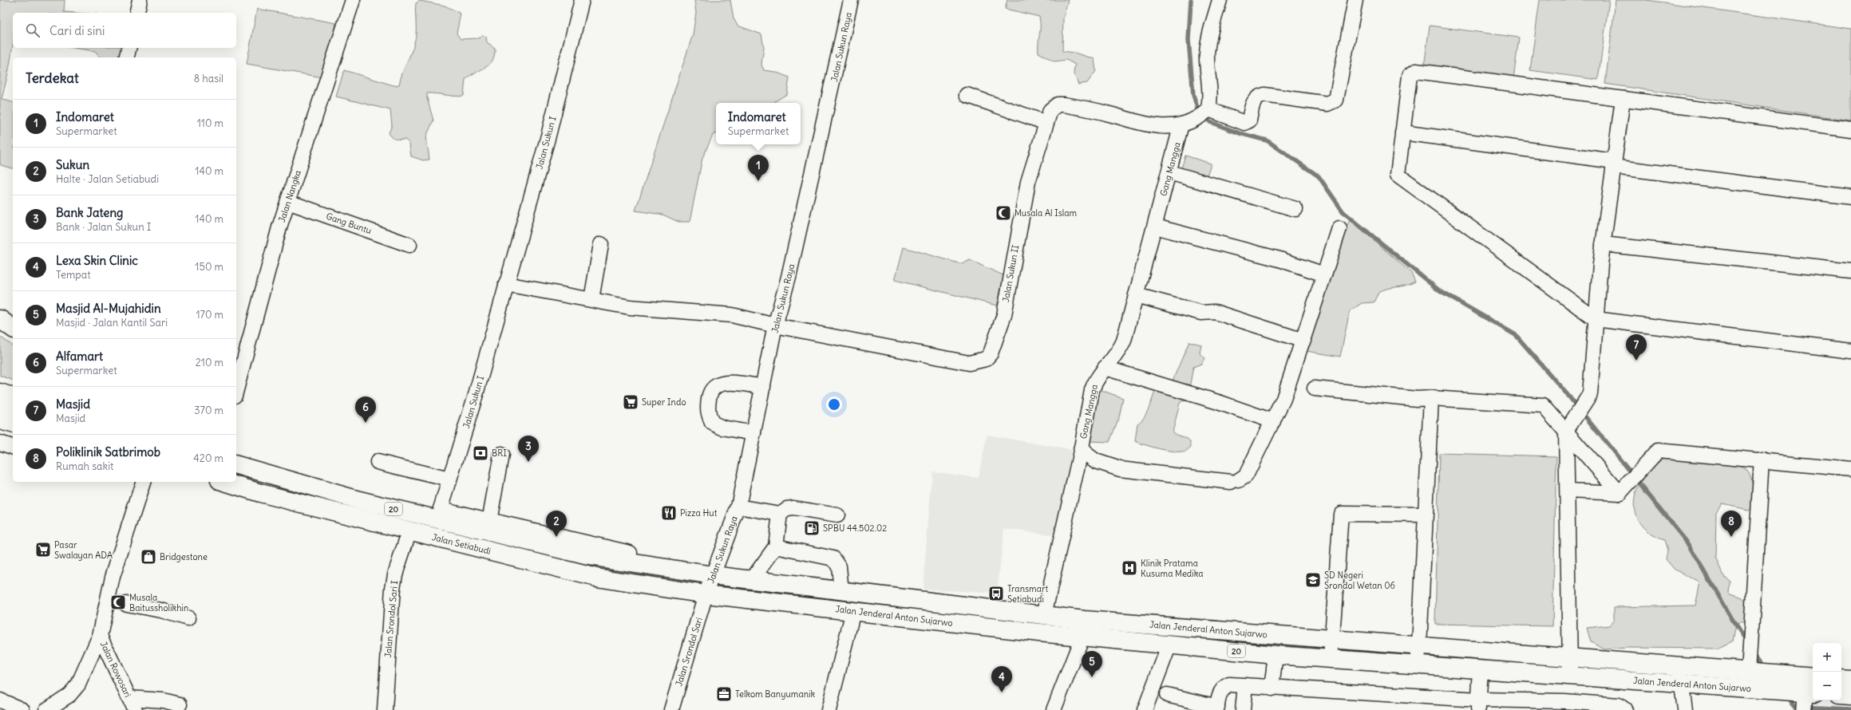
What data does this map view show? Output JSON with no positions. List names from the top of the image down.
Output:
{
  "streets": {
    "highway": ["20", "Jalan Setiabudi", "Jalan Jenderal Anton Sujarwo"],
    "street": [
      "Jalan Sukun Raya",
      "Jalan Sukun I",
      "Gang Mangga",
      "Jalan Nangka",
      "Gang Buntu",
      "Jalan Sukun II",
      "Jalan Srondol Sari I",
      "Jalan Srondol Sari",
      "Jalan Rowosari"
    ]
  },
  "crossings": [
    ["Jalan Sukun Raya", "Jalan Sukun II"],
    ["Jalan Sukun Raya", "Jalan Setiabudi"],
    ["Jalan Sukun Raya", "Jalan Jenderal Anton Sujarwo"],
    ["Jalan Sukun Raya", "Jalan Srondol Sari"],
    ["Jalan Sukun I", "Jalan Setiabudi"],
    ["Gang Mangga", "Jalan Sukun II"],
    ["Gang Mangga", "Jalan Jenderal Anton Sujarwo"],
    ["Jalan Nangka", "Gang Buntu"],
    ["Jalan Setiabudi", "Jalan Jenderal Anton Sujarwo"],
    ["Jalan Setiabudi", "Jalan Srondol Sari I"],
    ["Jalan Setiabudi", "Jalan Srondol Sari"],
    ["Jalan Jenderal Anton Sujarwo", "Jalan Srondol Sari"]
  ],
  "places": {
    "mosque": ["Musala Al Islam", "Musala Baitussholikhin"],
    "supermarket": ["Super Indo", "Pasar Swalayan ADA"],
    "bank": ["BRI"],
    "restaurant": ["Pizza Hut"],
    "fuel station": ["SPBU 44.502.02"],
    "shop": ["Bridgestone"],
    "hospital": ["Klinik Pratama Kusuma Medika"],
    "school or university": ["SD Negeri Srondol Wetan 06"],
    "bus stop": ["Transmart Setiabudi"],
    "office": ["Telkom Banyumanik"]
  },
  "page": {
    "search": "Cari di sini",
    "heading": ["Terdekat", "8 hasil"],
    "list": [
      {
        "mark": "1",
        "name": "Indomaret",
        "note": "Supermarket",
        "value": "110 m"
      },
      {
        "mark": "2",
        "name": "Sukun",
        "note": "Halte · Jalan Setiabudi",
        "value": "140 m"
      },
      {
        "mark": "3",
        "name": "Bank Jateng",
        "note": "Bank · Jalan Sukun I",
        "value": "140 m"
      },
      {
        "mark": "4",
        "name": "Lexa Skin Clinic",
        "note": "Tempat",
        "value": "150 m"
      },
      {
        "mark": "5",
        "name": "Masjid Al-Mujahidin",
        "note": "Masjid · Jalan Kantil Sari",
        "value": "170 m"
      },
      {
        "mark": "6",
        "name": "Alfamart",
        "note": "Supermarket",
        "value": "210 m"
      },
      {
        "mark": "7",
        "name": "Masjid",
        "note": "Masjid",
        "value": "370 m"
      },
      {
        "mark": "8",
        "name": "Poliklinik Satbrimob",
        "note": "Rumah sakit",
        "value": "420 m"
      }
    ],
    "popup": ["Indomaret", "Supermarket"],
    "pins": [
      "1",
      "7",
      "6",
      "3",
      "2",
      "8",
      "5",
      "4"
    ],
    "map_buttons": ["+", "−"]
  }
}
